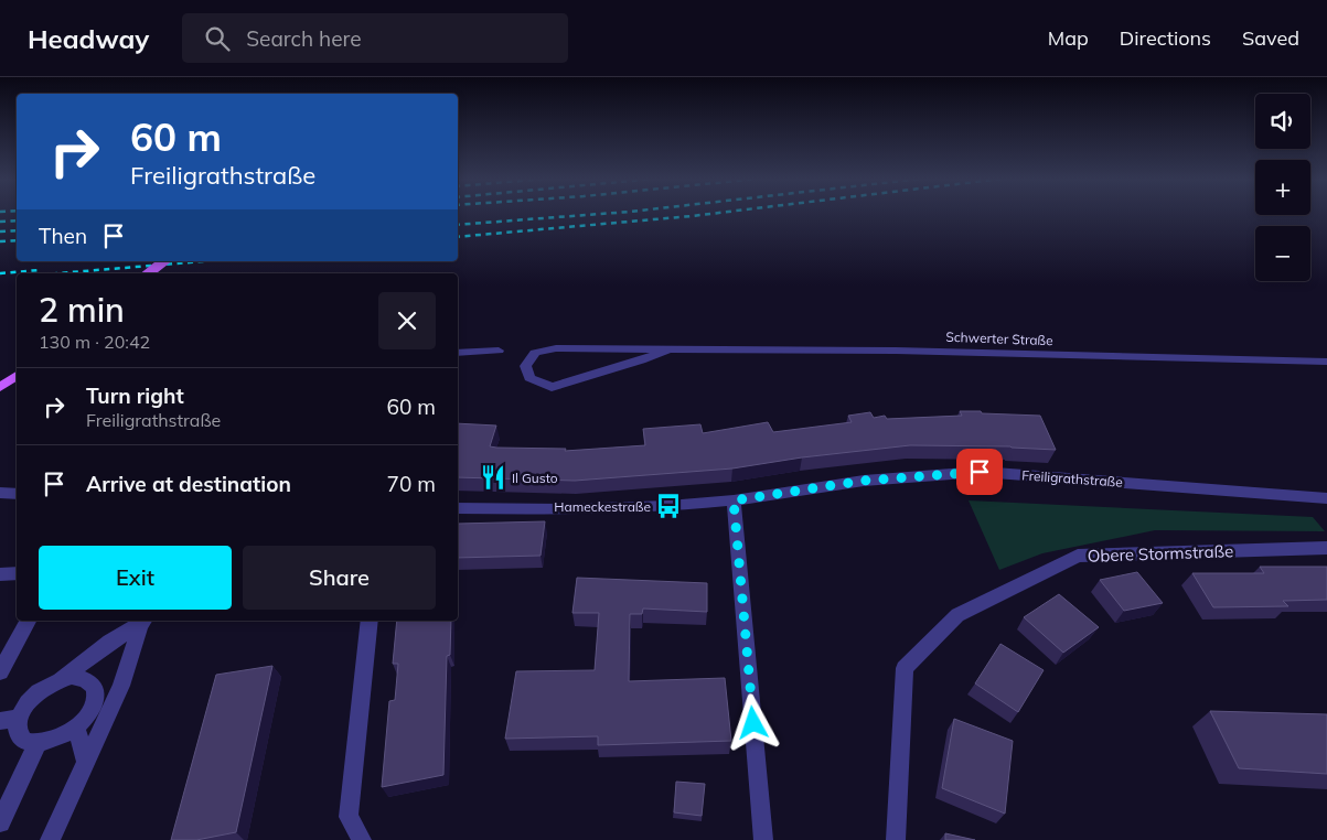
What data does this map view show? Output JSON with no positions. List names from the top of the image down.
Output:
{
  "streets": {
    "street": ["Schwerter Straße", "Freiligrathstraße", "Obere Stormstraße"]
  },
  "places": {
    "restaurant": ["Il Gusto"],
    "bus stop": ["Hameckestraße"]
  },
  "page": {
    "header": "Headway",
    "search": "Search here",
    "nav": ["Map", "Directions", "Saved"],
    "map_buttons": ["+", "−"],
    "turn": ["60 m", "Freiligrathstraße"],
    "then": "Then",
    "heading": ["2 min", "130 m · 20:42"],
    "list": [
      {
        "name": "Turn right",
        "note": "Freiligrathstraße",
        "value": "60 m"
      },
      {
        "name": "Arrive at destination",
        "value": "70 m"
      }
    ],
    "buttons": ["Exit", "Share"]
  }
}
